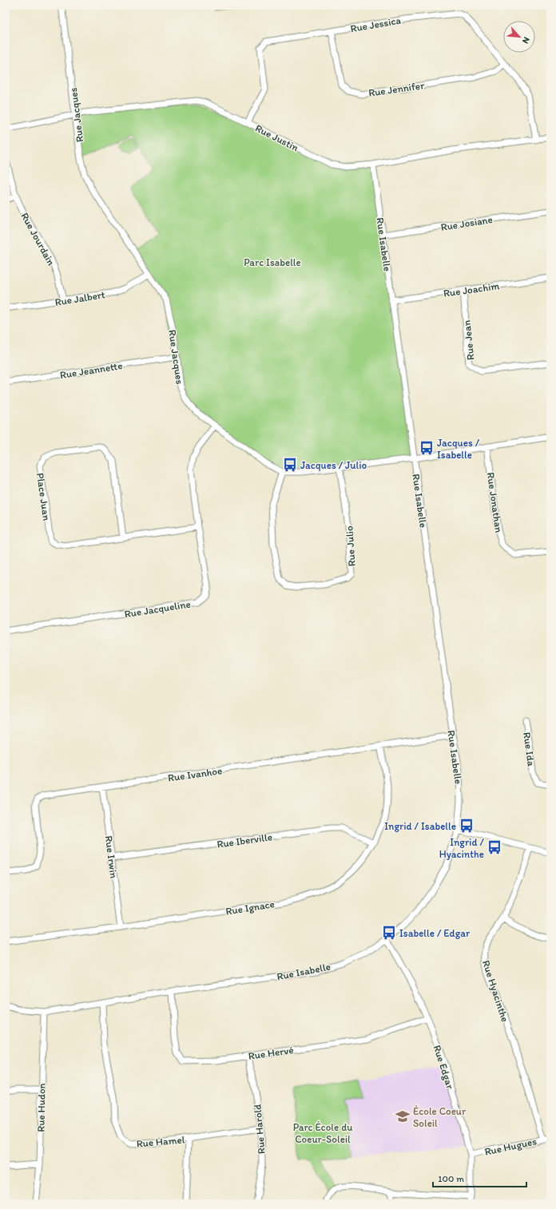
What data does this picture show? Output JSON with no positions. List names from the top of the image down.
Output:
{
  "streets": {
    "street": [
      "Rue Jessica",
      "Rue Jennifer",
      "Rue Jacques",
      "Rue Justin",
      "Rue Josiane",
      "Rue Jourdain",
      "Rue Isabelle",
      "Rue Joachim",
      "Rue Jalbert",
      "Rue Jean",
      "Rue Jeannette",
      "Place Juan",
      "Rue Jonathan",
      "Rue Julio",
      "Rue Jacqueline",
      "Rue Ida",
      "Rue Ivanhoe",
      "Rue Iberville",
      "Rue Irwin",
      "Rue Ignace",
      "Rue Hyacinthe",
      "Rue Hervé",
      "Rue Edgar",
      "Rue Hudon",
      "Rue Harold",
      "Rue Hamel",
      "Rue Hugues"
    ]
  },
  "crossings": [
    ["Rue Jessica", "Rue Jennifer"],
    ["Rue Jessica", "Rue Justin"],
    ["Rue Jacques", "Rue Justin"],
    ["Rue Jacques", "Rue Isabelle"],
    ["Rue Jacques", "Rue Jalbert"],
    ["Rue Jacques", "Rue Jeannette"],
    ["Rue Jacques", "Rue Jonathan"],
    ["Rue Jacques", "Rue Julio"],
    ["Rue Jacques", "Rue Jacqueline"],
    ["Rue Justin", "Rue Isabelle"],
    ["Rue Josiane", "Rue Isabelle"],
    ["Rue Jourdain", "Rue Jalbert"],
    ["Rue Isabelle", "Rue Joachim"],
    ["Rue Isabelle", "Rue Ivanhoe"],
    ["Rue Isabelle", "Rue Hervé"],
    ["Rue Isabelle", "Rue Edgar"],
    ["Rue Isabelle", "Rue Hudon"],
    ["Rue Isabelle", "Rue Hamel"],
    ["Rue Joachim", "Rue Jean"],
    ["Place Juan", "Rue Jacqueline"],
    ["Rue Ivanhoe", "Rue Irwin"],
    ["Rue Ivanhoe", "Rue Ignace"],
    ["Rue Iberville", "Rue Irwin"],
    ["Rue Iberville", "Rue Ignace"],
    ["Rue Irwin", "Rue Ignace"],
    ["Rue Hyacinthe", "Rue Hugues"],
    ["Rue Hervé", "Rue Edgar"],
    ["Rue Hervé", "Rue Harold"],
    ["Rue Edgar", "Rue Hugues"],
    ["Rue Harold", "Rue Hamel"]
  ],
  "parks": ["Parc Isabelle", "Parc École du Coeur-Soleil"],
  "places": {
    "bus stop": [
      "Jacques / Isabelle",
      "Jacques / Julio",
      "Ingrid / Isabelle",
      "Ingrid / Hyacinthe",
      "Isabelle / Edgar"
    ],
    "school or university": ["École Coeur Soleil"]
  },
  "scale_bar": "100 m",
  "north": "bottom right"
}
